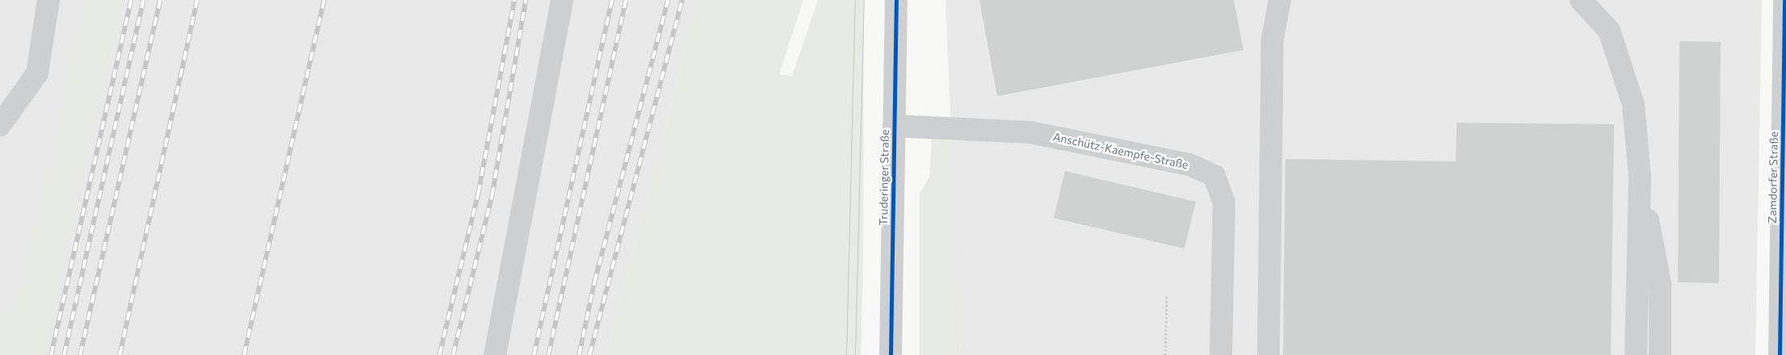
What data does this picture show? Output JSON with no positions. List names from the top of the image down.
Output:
{
  "streets": {
    "street": ["Anschütz-Kaempfe-Straße", "Truderinger Straße", "Zamdorfer Straße"]
  },
  "crossings": [
    ["Anschütz-Kaempfe-Straße", "Truderinger Straße"]
  ]
}
